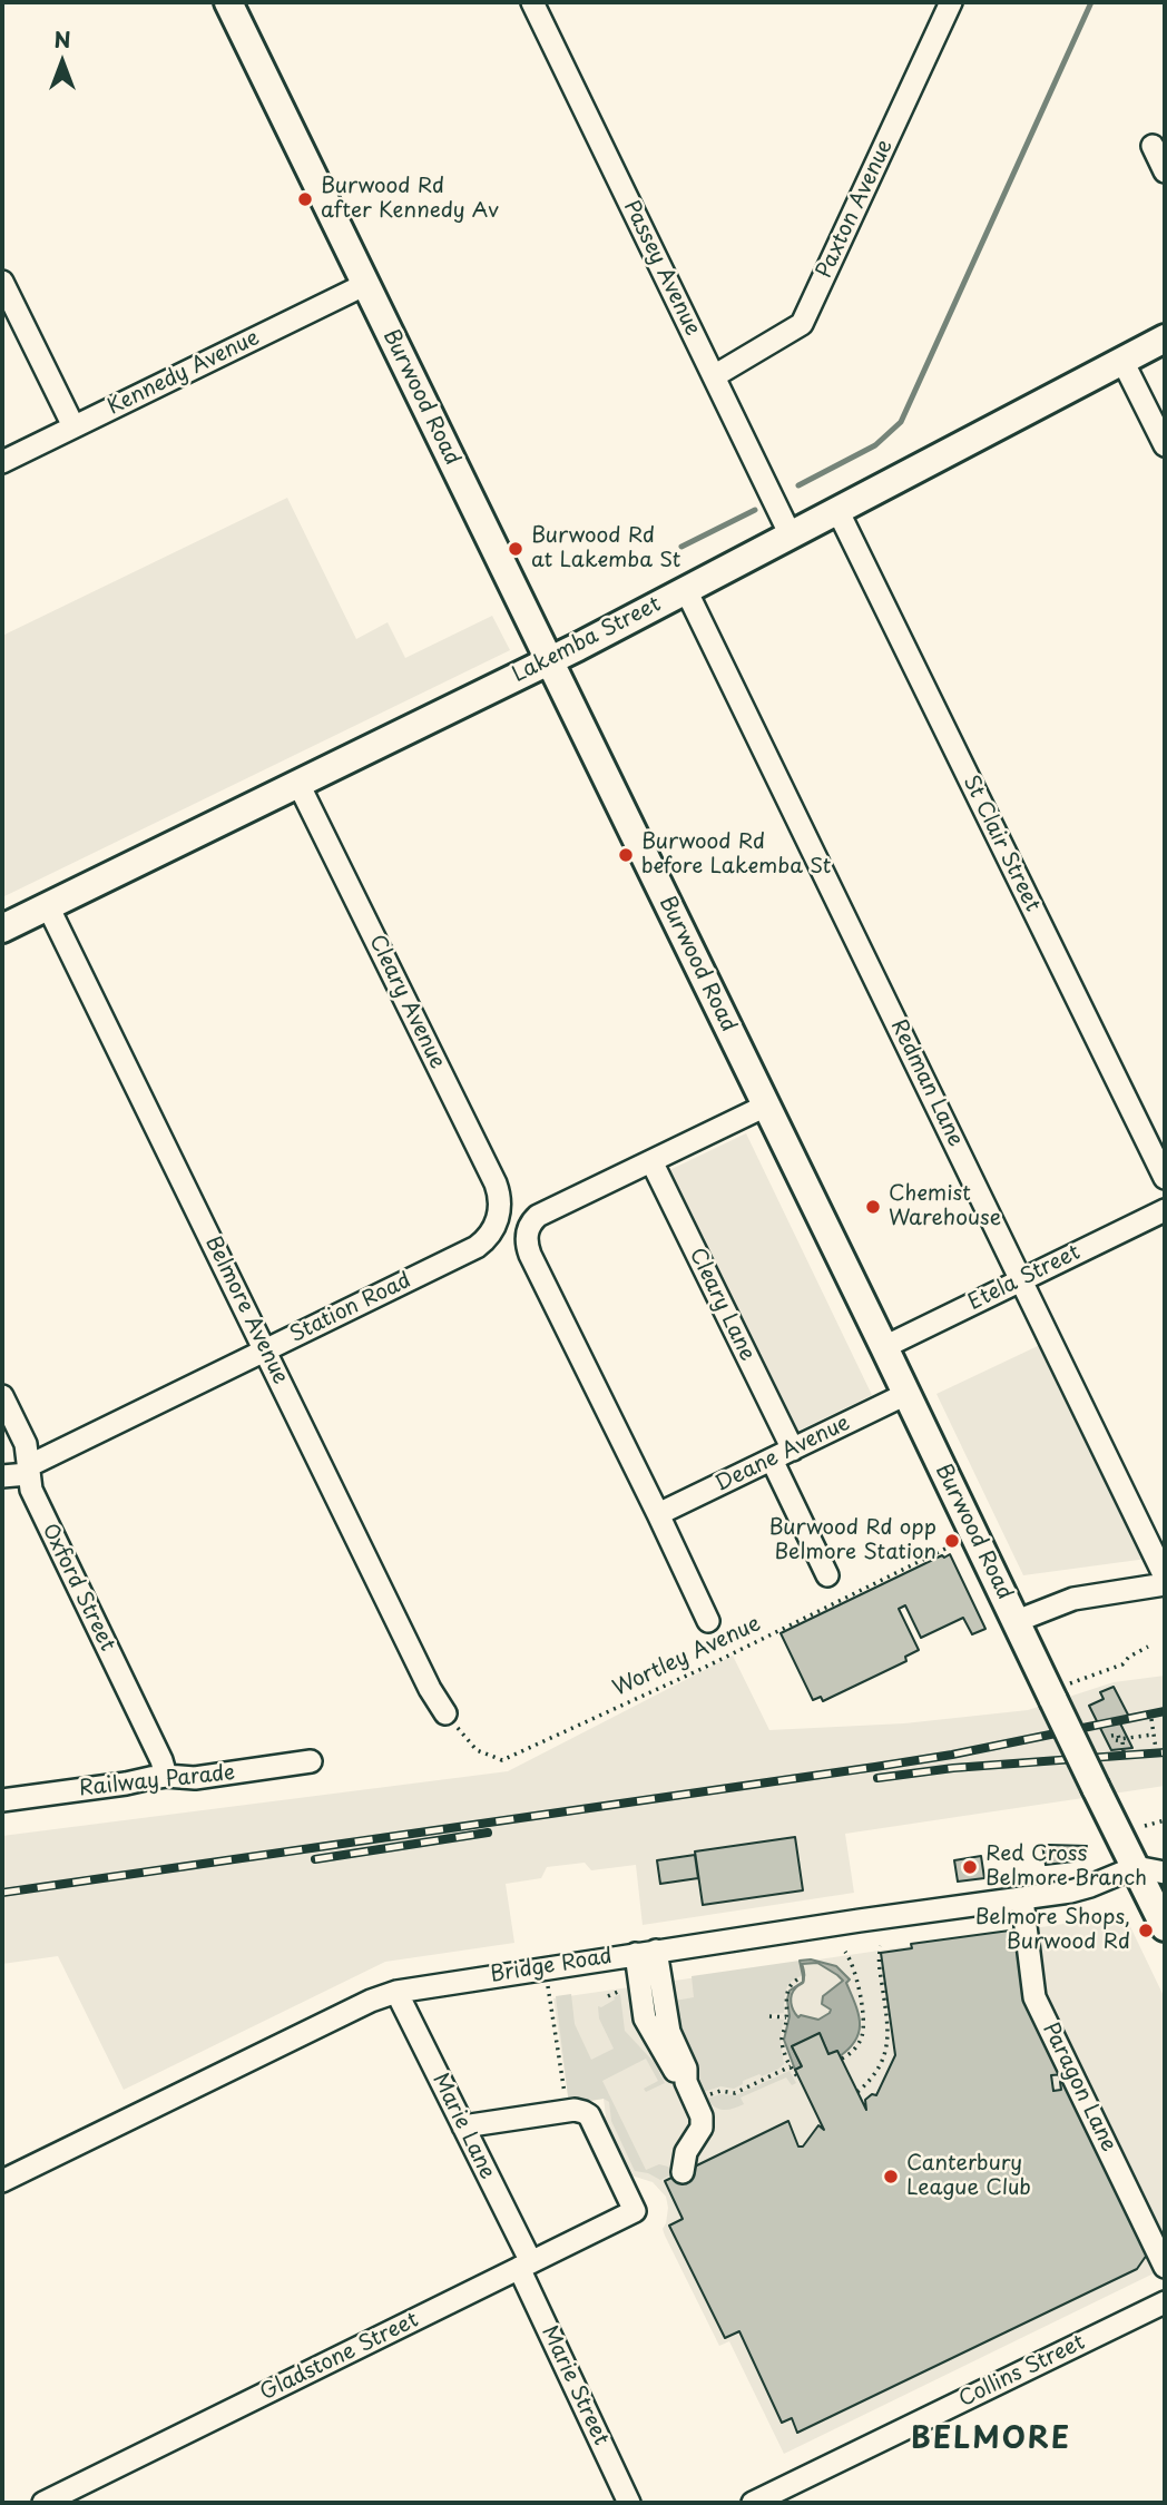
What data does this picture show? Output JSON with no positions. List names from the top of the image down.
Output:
{
  "streets": {
    "main road": ["Burwood Road", "Lakemba Street"],
    "street": [
      "Paxton Avenue",
      "Passey Avenue",
      "Kennedy Avenue",
      "St Clair Street",
      "Cleary Avenue",
      "Redman Lane",
      "Etela Street",
      "Cleary Lane",
      "Station Road",
      "Belmore Avenue",
      "Deane Avenue",
      "Oxford Street",
      "Railway Parade",
      "Bridge Road",
      "Paragon Lane",
      "Marie Lane",
      "Gladstone Street",
      "Collins Street",
      "Marie Street"
    ],
    "path": ["Wortley Avenue"]
  },
  "crossings": [
    ["Paxton Avenue", "Passey Avenue"],
    ["Passey Avenue", "Lakemba Street"],
    ["Kennedy Avenue", "Burwood Road"],
    ["Burwood Road", "Lakemba Street"],
    ["Burwood Road", "Etela Street"],
    ["Burwood Road", "Deane Avenue"],
    ["Burwood Road", "Bridge Road"],
    ["Lakemba Street", "St Clair Street"],
    ["Lakemba Street", "Cleary Avenue"],
    ["Lakemba Street", "Redman Lane"],
    ["Lakemba Street", "Belmore Avenue"],
    ["Cleary Avenue", "Station Road"],
    ["Redman Lane", "Etela Street"],
    ["Cleary Lane", "Deane Avenue"],
    ["Station Road", "Belmore Avenue"],
    ["Station Road", "Oxford Street"],
    ["Belmore Avenue", "Wortley Avenue"],
    ["Oxford Street", "Railway Parade"],
    ["Bridge Road", "Paragon Lane"],
    ["Bridge Road", "Marie Lane"],
    ["Marie Lane", "Gladstone Street"],
    ["Marie Lane", "Marie Street"],
    ["Gladstone Street", "Marie Street"]
  ],
  "districts": ["BELMORE"],
  "places": [
    "Burwood Rd after Kennedy Av",
    "Burwood Rd at Lakemba St",
    "Burwood Rd before Lakemba St",
    "Chemist Warehouse",
    "Burwood Rd opp Belmore Station",
    "Red Cross Belmore Branch",
    "Belmore Shops, Burwood Rd",
    "Canterbury League Club"
  ],
  "north": "top"
}
